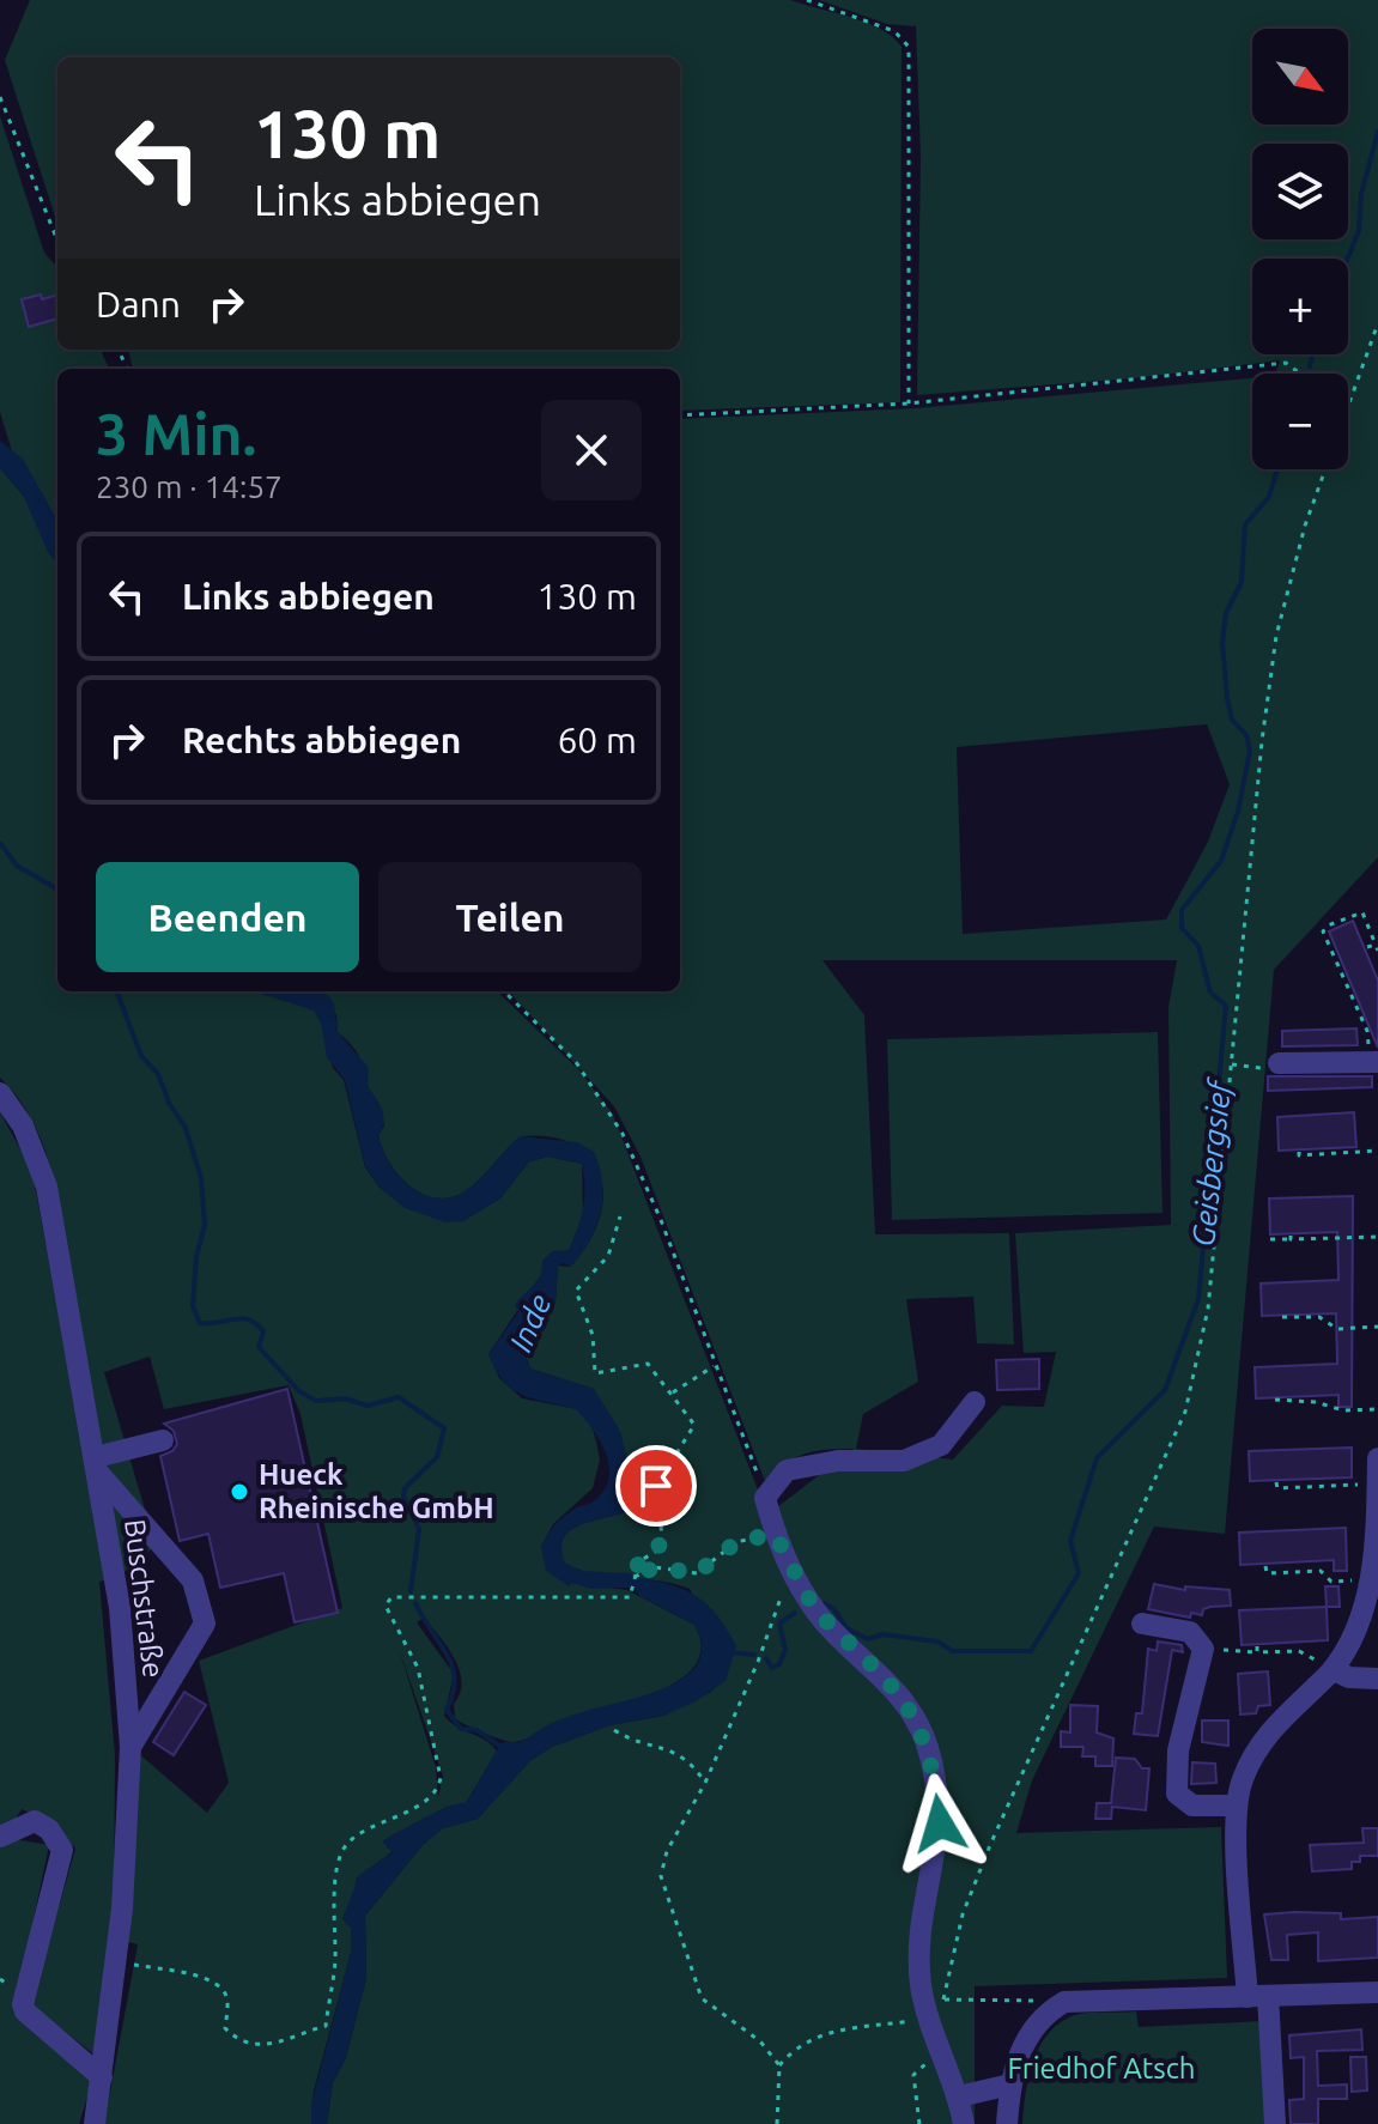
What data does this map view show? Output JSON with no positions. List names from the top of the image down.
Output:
{
  "streets": {
    "street": ["Buschstraße"]
  },
  "water": ["Geisbergsief", "Inde"],
  "parks": ["Friedhof Atsch"],
  "places": ["Hueck Rheinische GmbH"],
  "north": "bottom right",
  "page": {
    "map_buttons": ["+", "−"],
    "turn": ["130 m", "Links abbiegen"],
    "then": "Dann",
    "heading": ["3 Min.", "230 m · 14:57"],
    "list": [
      {
        "name": "Links abbiegen",
        "value": "130 m"
      },
      {
        "name": "Rechts abbiegen",
        "value": "60 m"
      }
    ],
    "buttons": ["Beenden", "Teilen"]
  }
}
